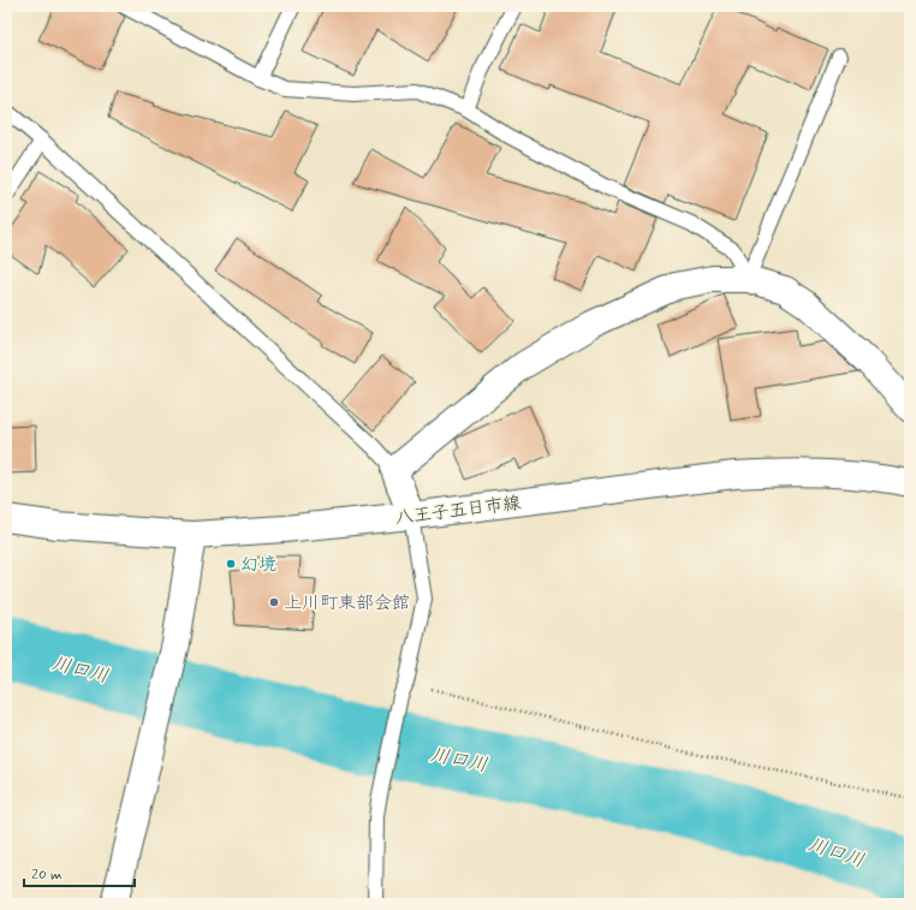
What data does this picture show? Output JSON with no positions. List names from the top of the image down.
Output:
{
  "streets": {
    "street": ["八王子五日市線"]
  },
  "water": ["川口川"],
  "places": ["幻境", "上川町東部会館"],
  "scale_bar": "20 m"
}
